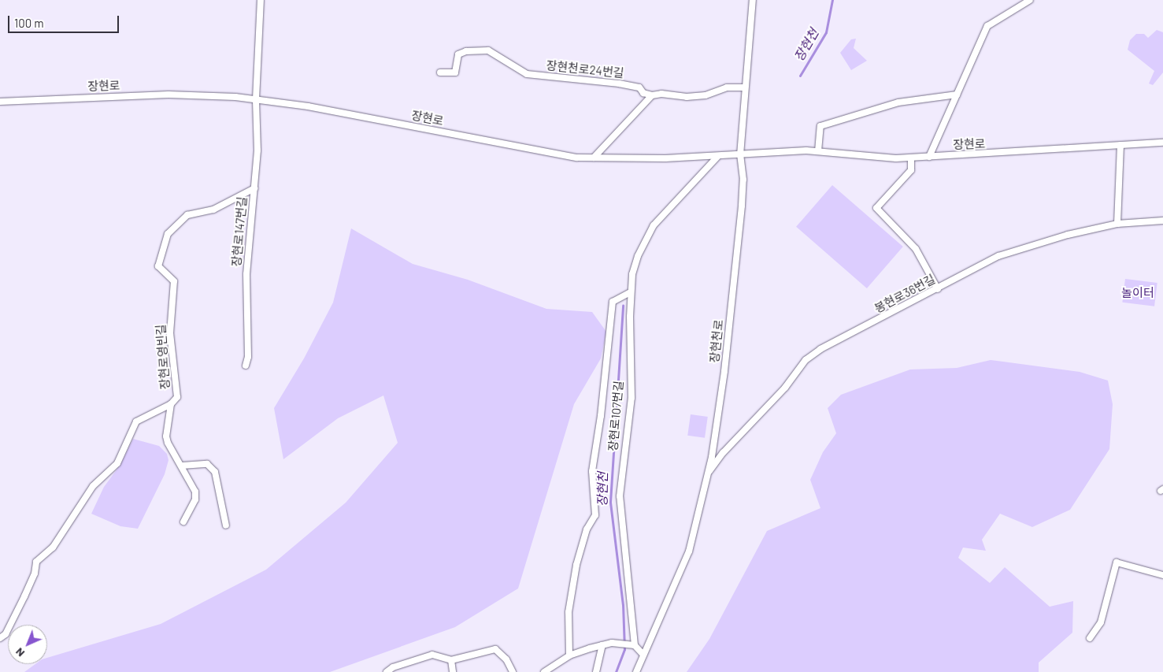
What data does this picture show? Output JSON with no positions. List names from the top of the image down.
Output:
{
  "streets": {
    "street": [
      "장현천로24번길",
      "장현로",
      "장현로147번길",
      "봉현로36번길",
      "장현천로",
      "장현로영빈길",
      "장현로107번길"
    ]
  },
  "crossings": [
    ["장현천로24번길", "장현천로"],
    ["장현로", "장현로147번길"],
    ["장현로", "장현천로"],
    ["장현로", "장현로107번길"],
    ["장현로147번길", "장현로영빈길"],
    ["봉현로36번길", "장현천로"]
  ],
  "water": ["장현천"],
  "parks": ["놀이터"],
  "scale_bar": "100 m",
  "north": "bottom left"
}
